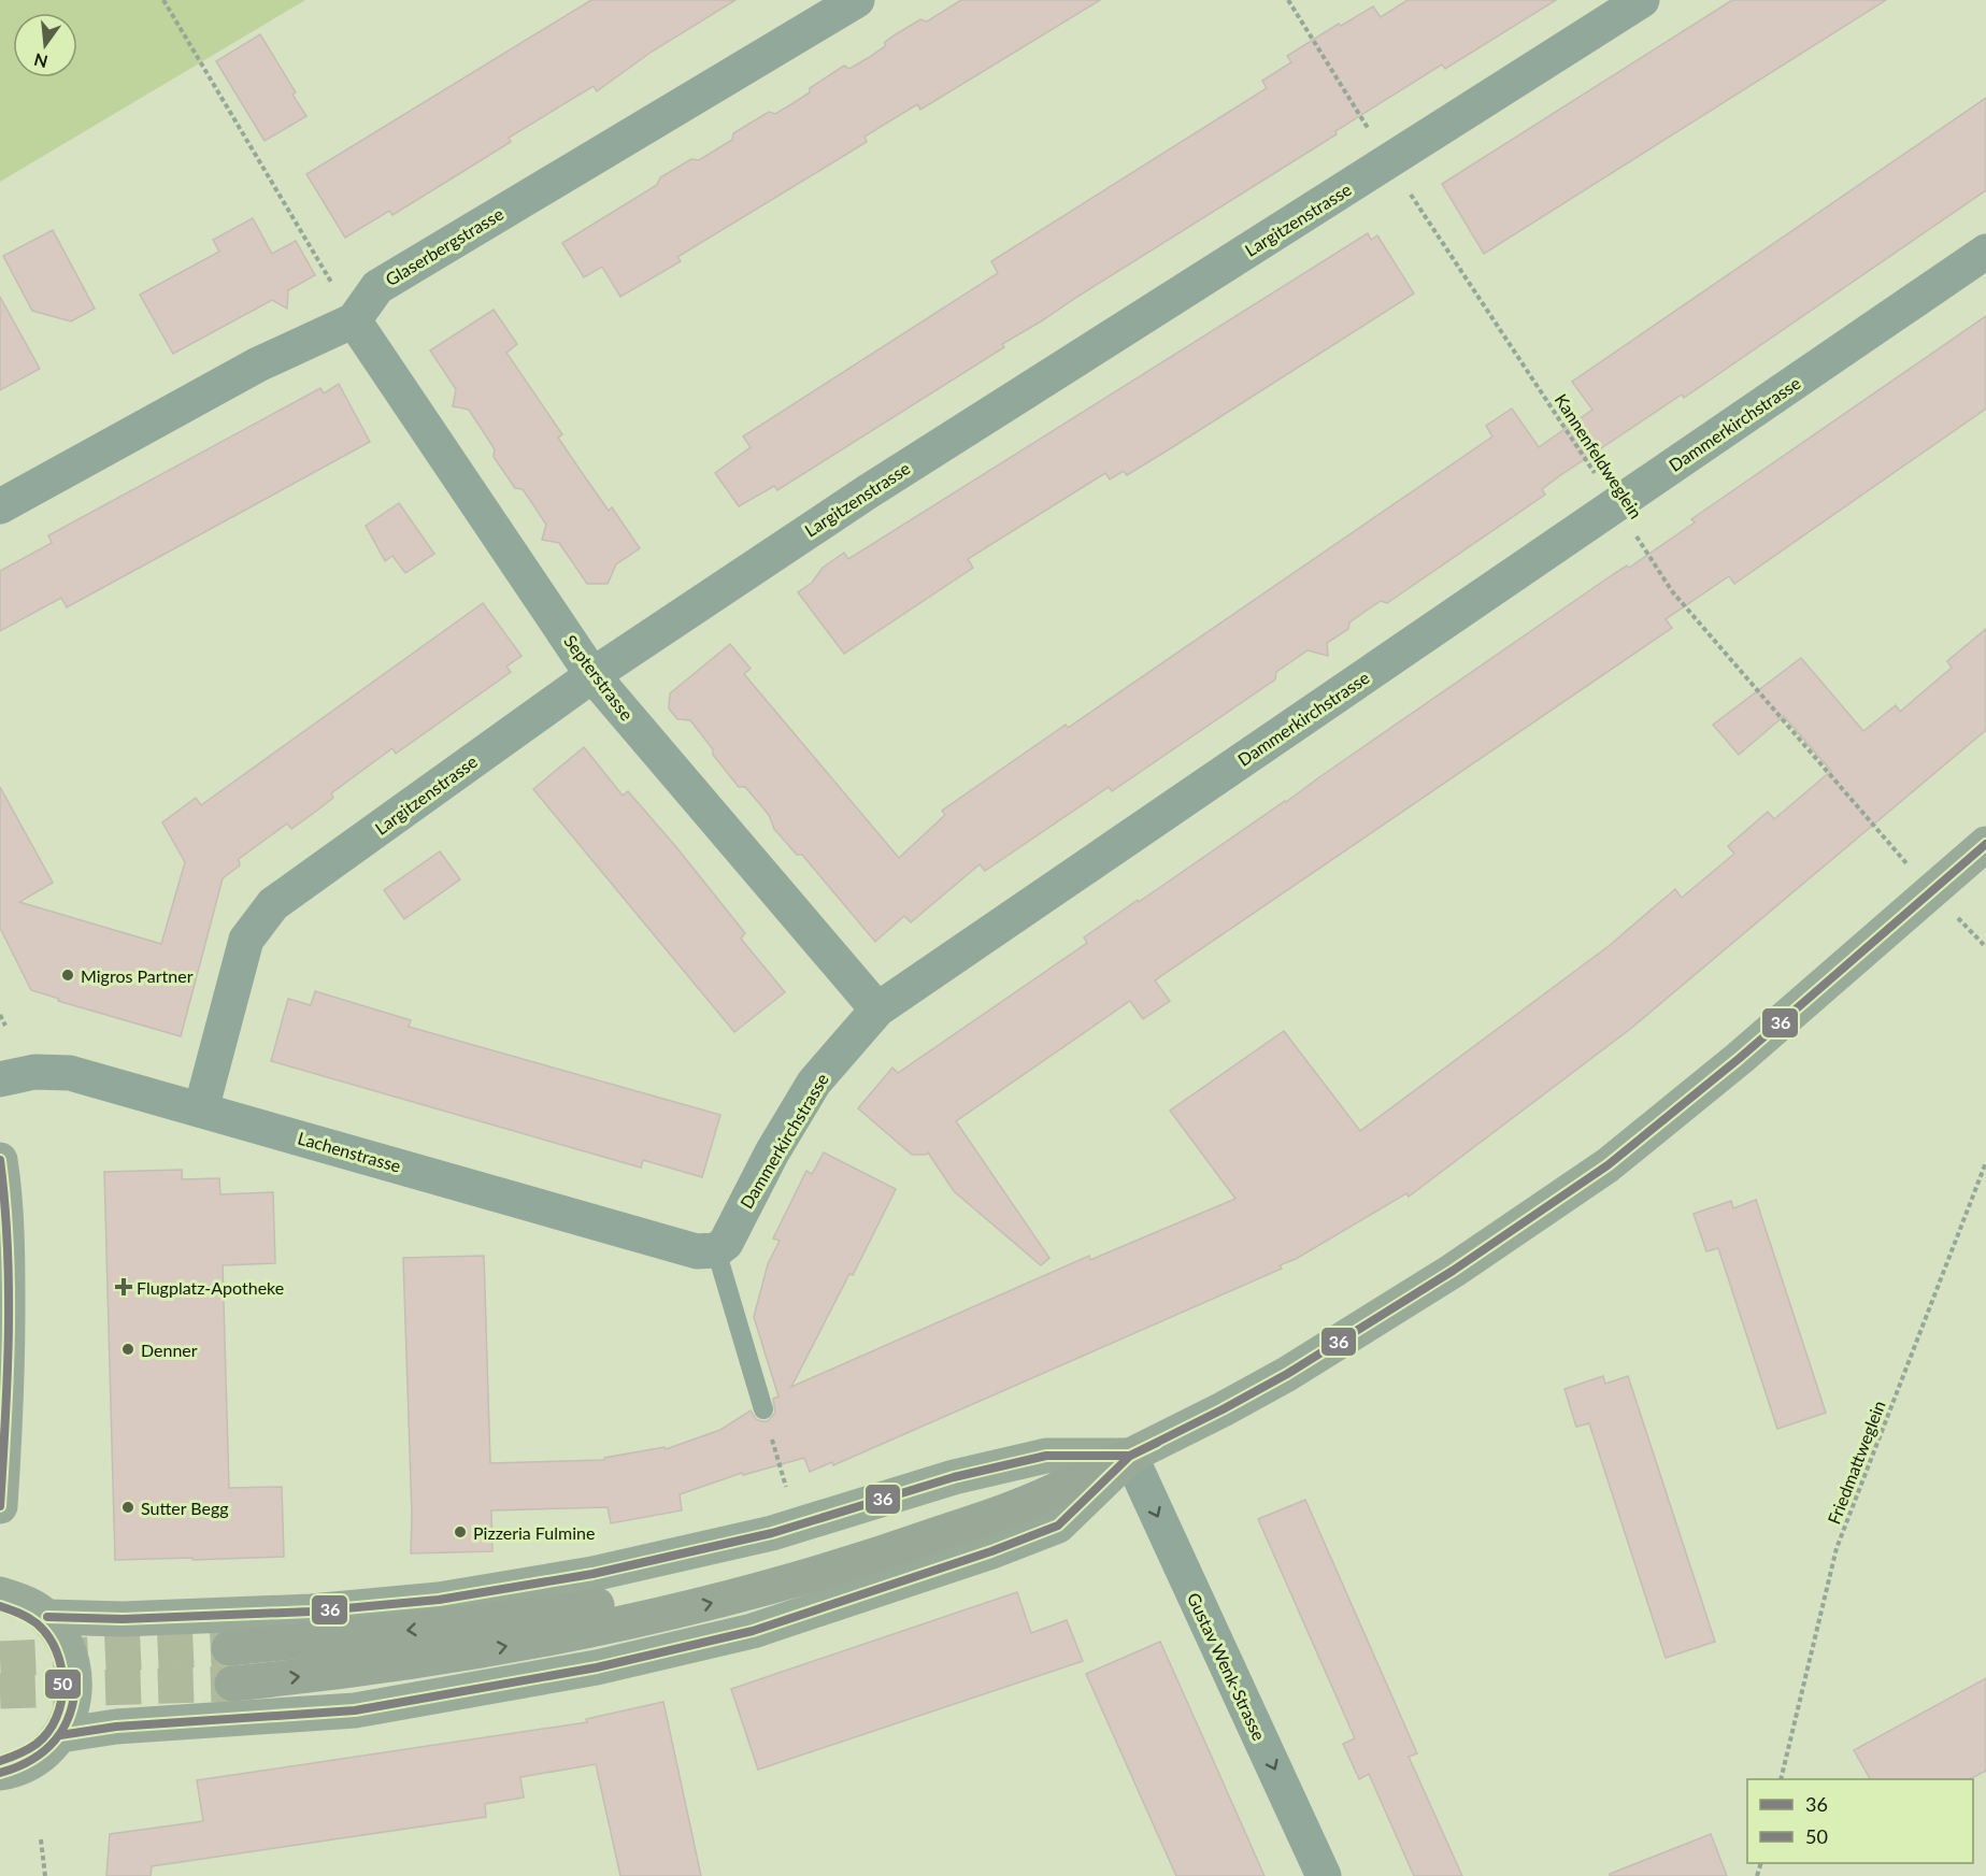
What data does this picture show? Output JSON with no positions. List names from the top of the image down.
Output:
{
  "streets": {
    "street": [
      "Largitzenstrasse",
      "Glaserbergstrasse",
      "Dammerkirchstrasse",
      "Septerstrasse",
      "Lachenstrasse",
      "Gustav Wenk-Strasse"
    ],
    "path": ["Kannenfeldweglein", "Friedmattweglein"]
  },
  "crossings": [
    ["Largitzenstrasse", "Kannenfeldweglein"],
    ["Largitzenstrasse", "Septerstrasse"],
    ["Largitzenstrasse", "Lachenstrasse"],
    ["Glaserbergstrasse", "Septerstrasse"],
    ["Dammerkirchstrasse", "Kannenfeldweglein"],
    ["Dammerkirchstrasse", "Septerstrasse"],
    ["Dammerkirchstrasse", "Lachenstrasse"]
  ],
  "one_way": ["Gustav Wenk-Strasse"],
  "places": {
    "other": [
      "Migros Partner",
      "Denner",
      "Sutter Begg",
      "Pizzeria Fulmine"
    ],
    "health": ["Flugplatz-Apotheke"]
  },
  "lines": ["transit line 36", "transit line 50"],
  "legend": ["36", "50"],
  "north": "bottom"
}
